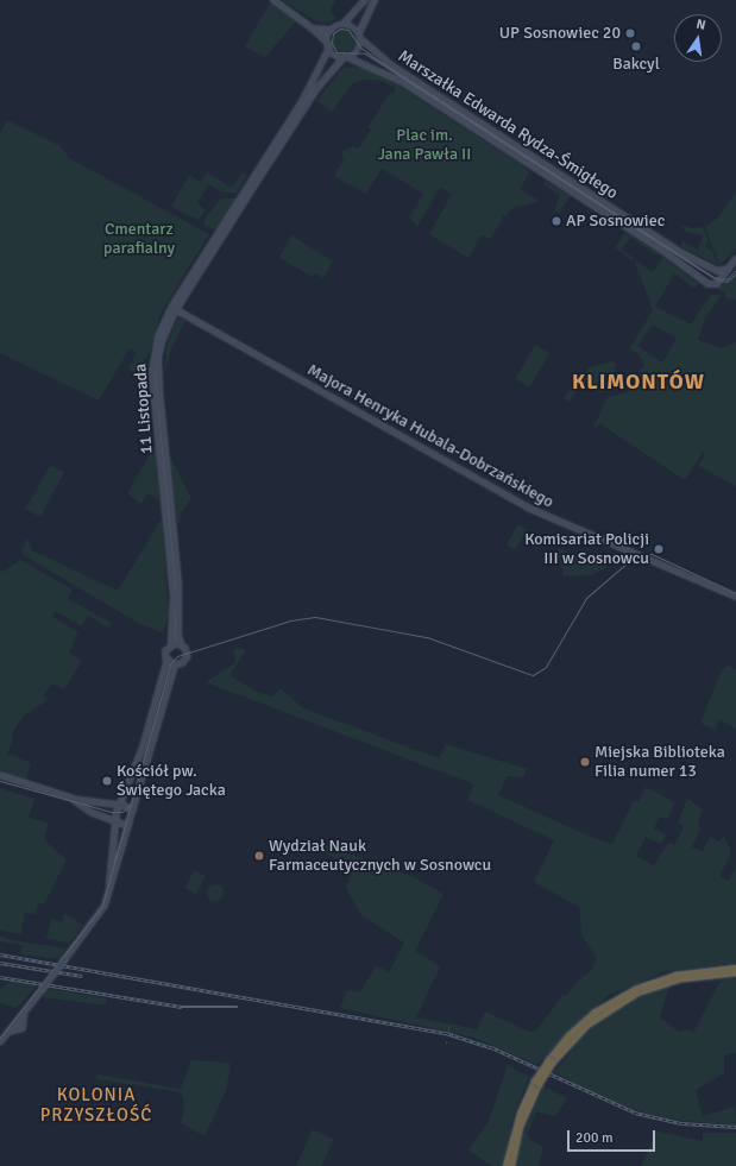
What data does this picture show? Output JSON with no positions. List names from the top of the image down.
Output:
{
  "streets": {
    "main road": ["Marszałka Edwarda Rydza-Śmigłego", "11 Listopada", "Majora Henryka Hubala-Dobrzańskiego"]
  },
  "crossings": [
    ["Marszałka Edwarda Rydza-Śmigłego", "11 Listopada"],
    ["11 Listopada", "Majora Henryka Hubala-Dobrzańskiego"]
  ],
  "districts": ["KLIMONTÓW", "KOLONIA PRZYSZŁOŚĆ"],
  "parks": ["Plac im. Jana Pawła II", "Cmentarz parafialny"],
  "places": [
    "UP Sosnowiec 20",
    "Bakcyl",
    "AP Sosnowiec",
    "Komisariat Policji III w Sosnowcu",
    "Miejska Biblioteka Filia numer 13",
    "Kościół pw. Świętego Jacka",
    "Wydział Nauk Farmaceutycznych w Sosnowcu"
  ],
  "scale_bar": "200 m",
  "north": "top"
}
